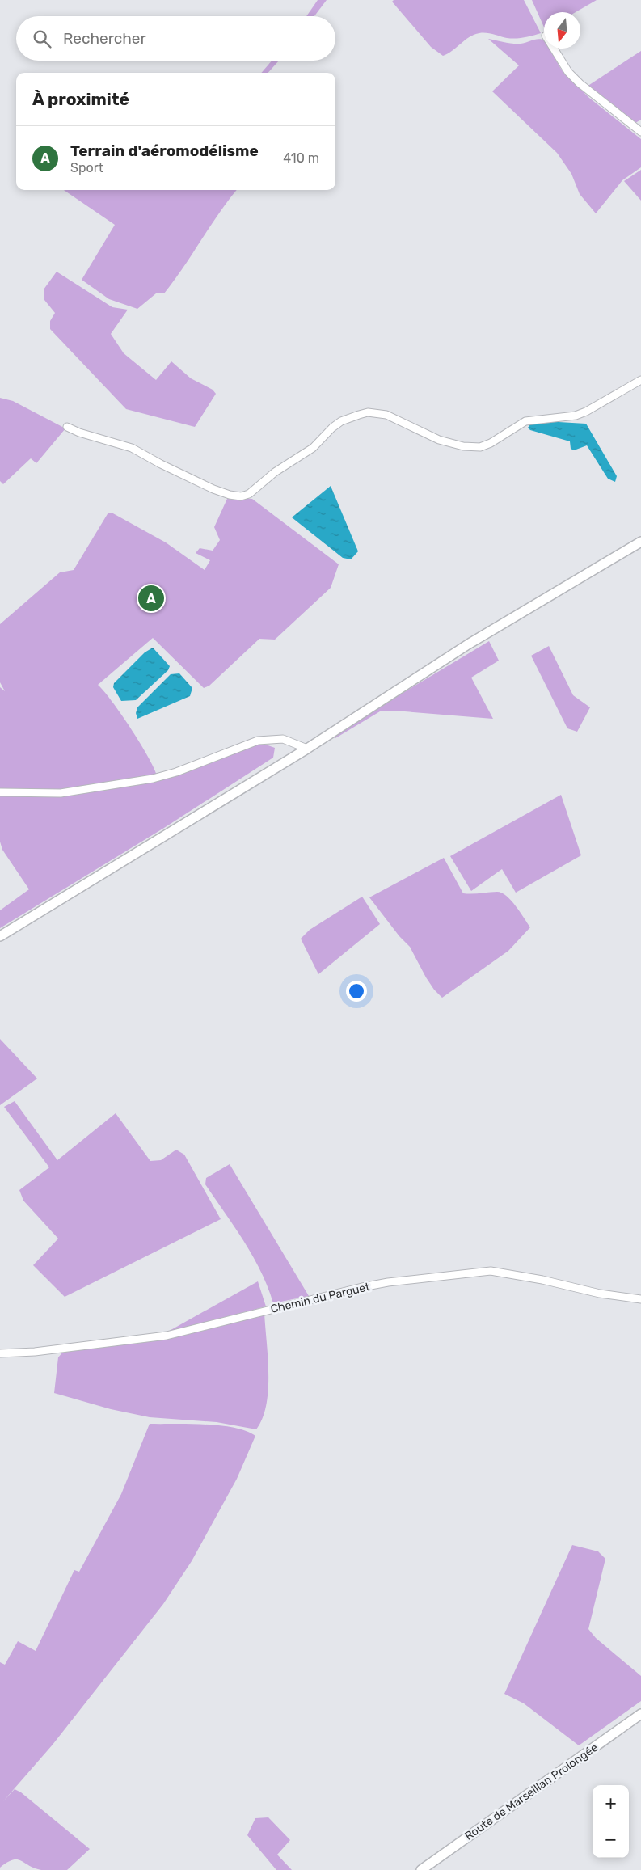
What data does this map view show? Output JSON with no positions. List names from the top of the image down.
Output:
{
  "streets": {
    "street": ["Chemin du Parguet", "Route de Marseillan Prolongée"]
  },
  "north": "bottom",
  "page": {
    "search": "Rechercher",
    "heading": "À proximité",
    "list": [
      {
        "mark": "A",
        "name": "Terrain d'aéromodélisme",
        "note": "Sport",
        "value": "410 m"
      }
    ],
    "pins": "A",
    "map_buttons": ["+", "−"]
  }
}
